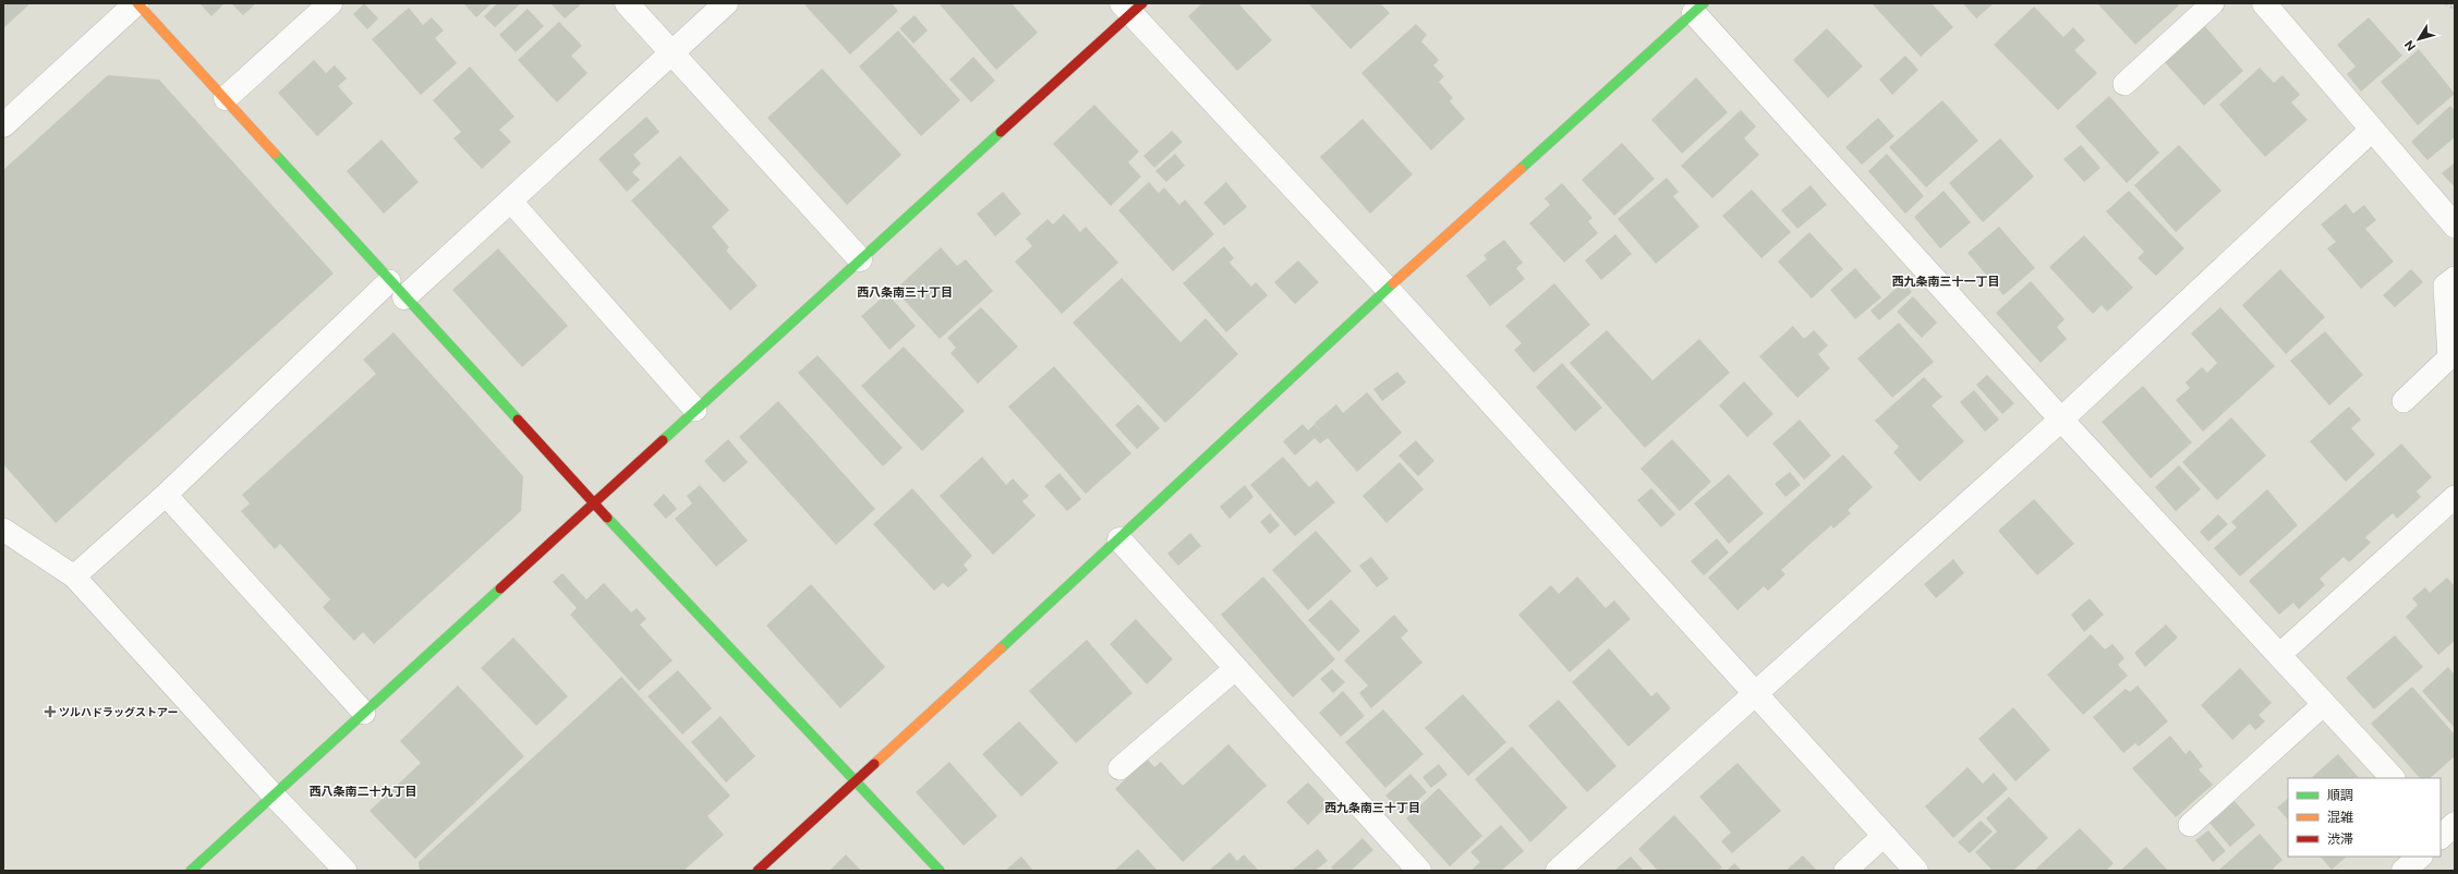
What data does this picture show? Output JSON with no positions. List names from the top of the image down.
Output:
{
  "districts": [
    "西九条南三十一丁目",
    "西八条南三十丁目",
    "西八条南二十九丁目",
    "西九条南三十丁目"
  ],
  "places": {
    "health": ["ツルハドラッグストアー"]
  },
  "legend": ["順調", "混雑", "渋滞"],
  "north": "bottom left"
}
